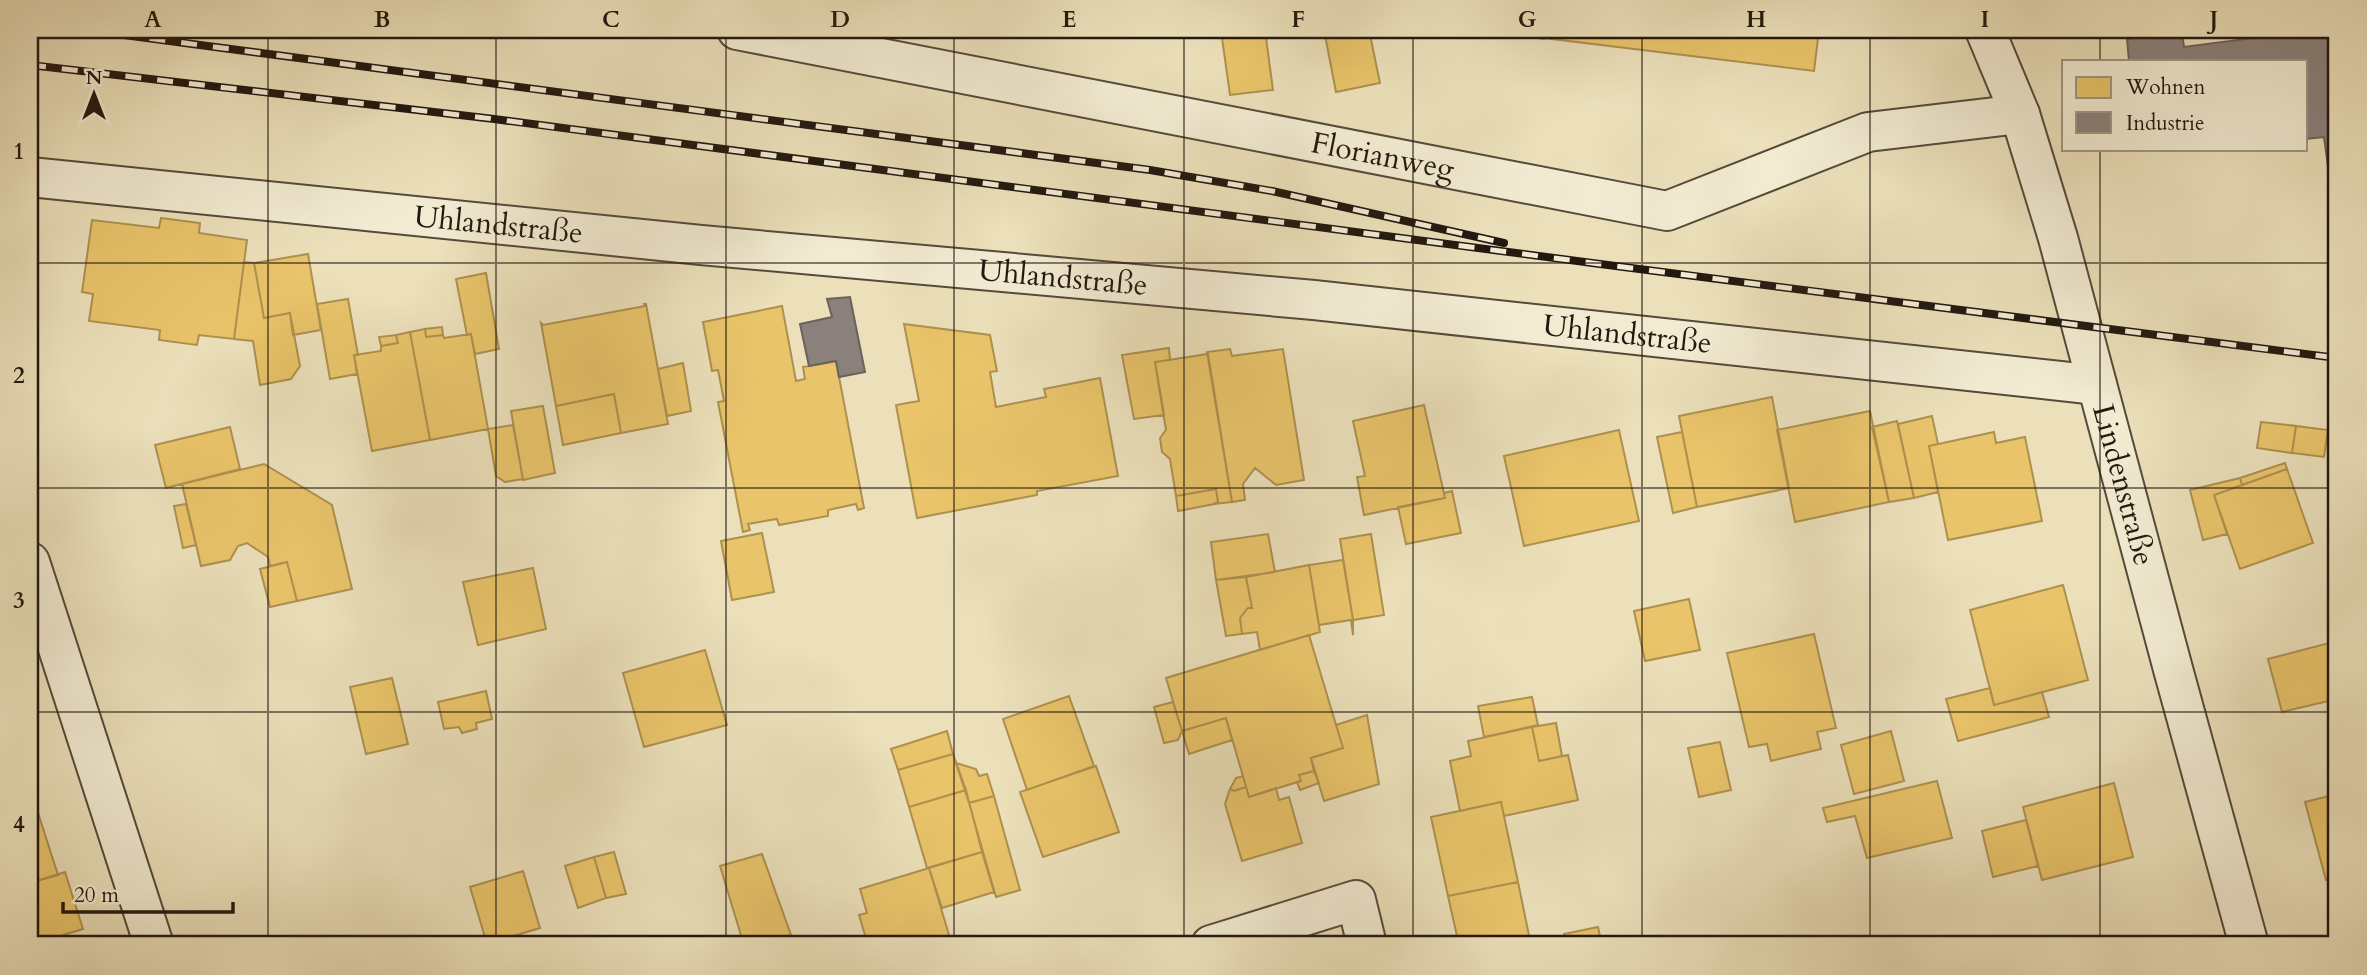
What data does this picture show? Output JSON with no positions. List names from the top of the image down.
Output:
{
  "streets": {
    "street": ["Florianweg", "Uhlandstraße", "Lindenstraße"]
  },
  "crossings": [
    ["Florianweg", "Lindenstraße"],
    ["Uhlandstraße", "Lindenstraße"]
  ],
  "legend": ["Wohnen", "Industrie"],
  "scale_bar": "20 m",
  "north": "top",
  "grid": {
    "columns": [
      "A",
      "B",
      "C",
      "D",
      "E",
      "F",
      "G",
      "H",
      "I",
      "J"
    ],
    "rows": [
      "1",
      "2",
      "3",
      "4"
    ]
  }
}
